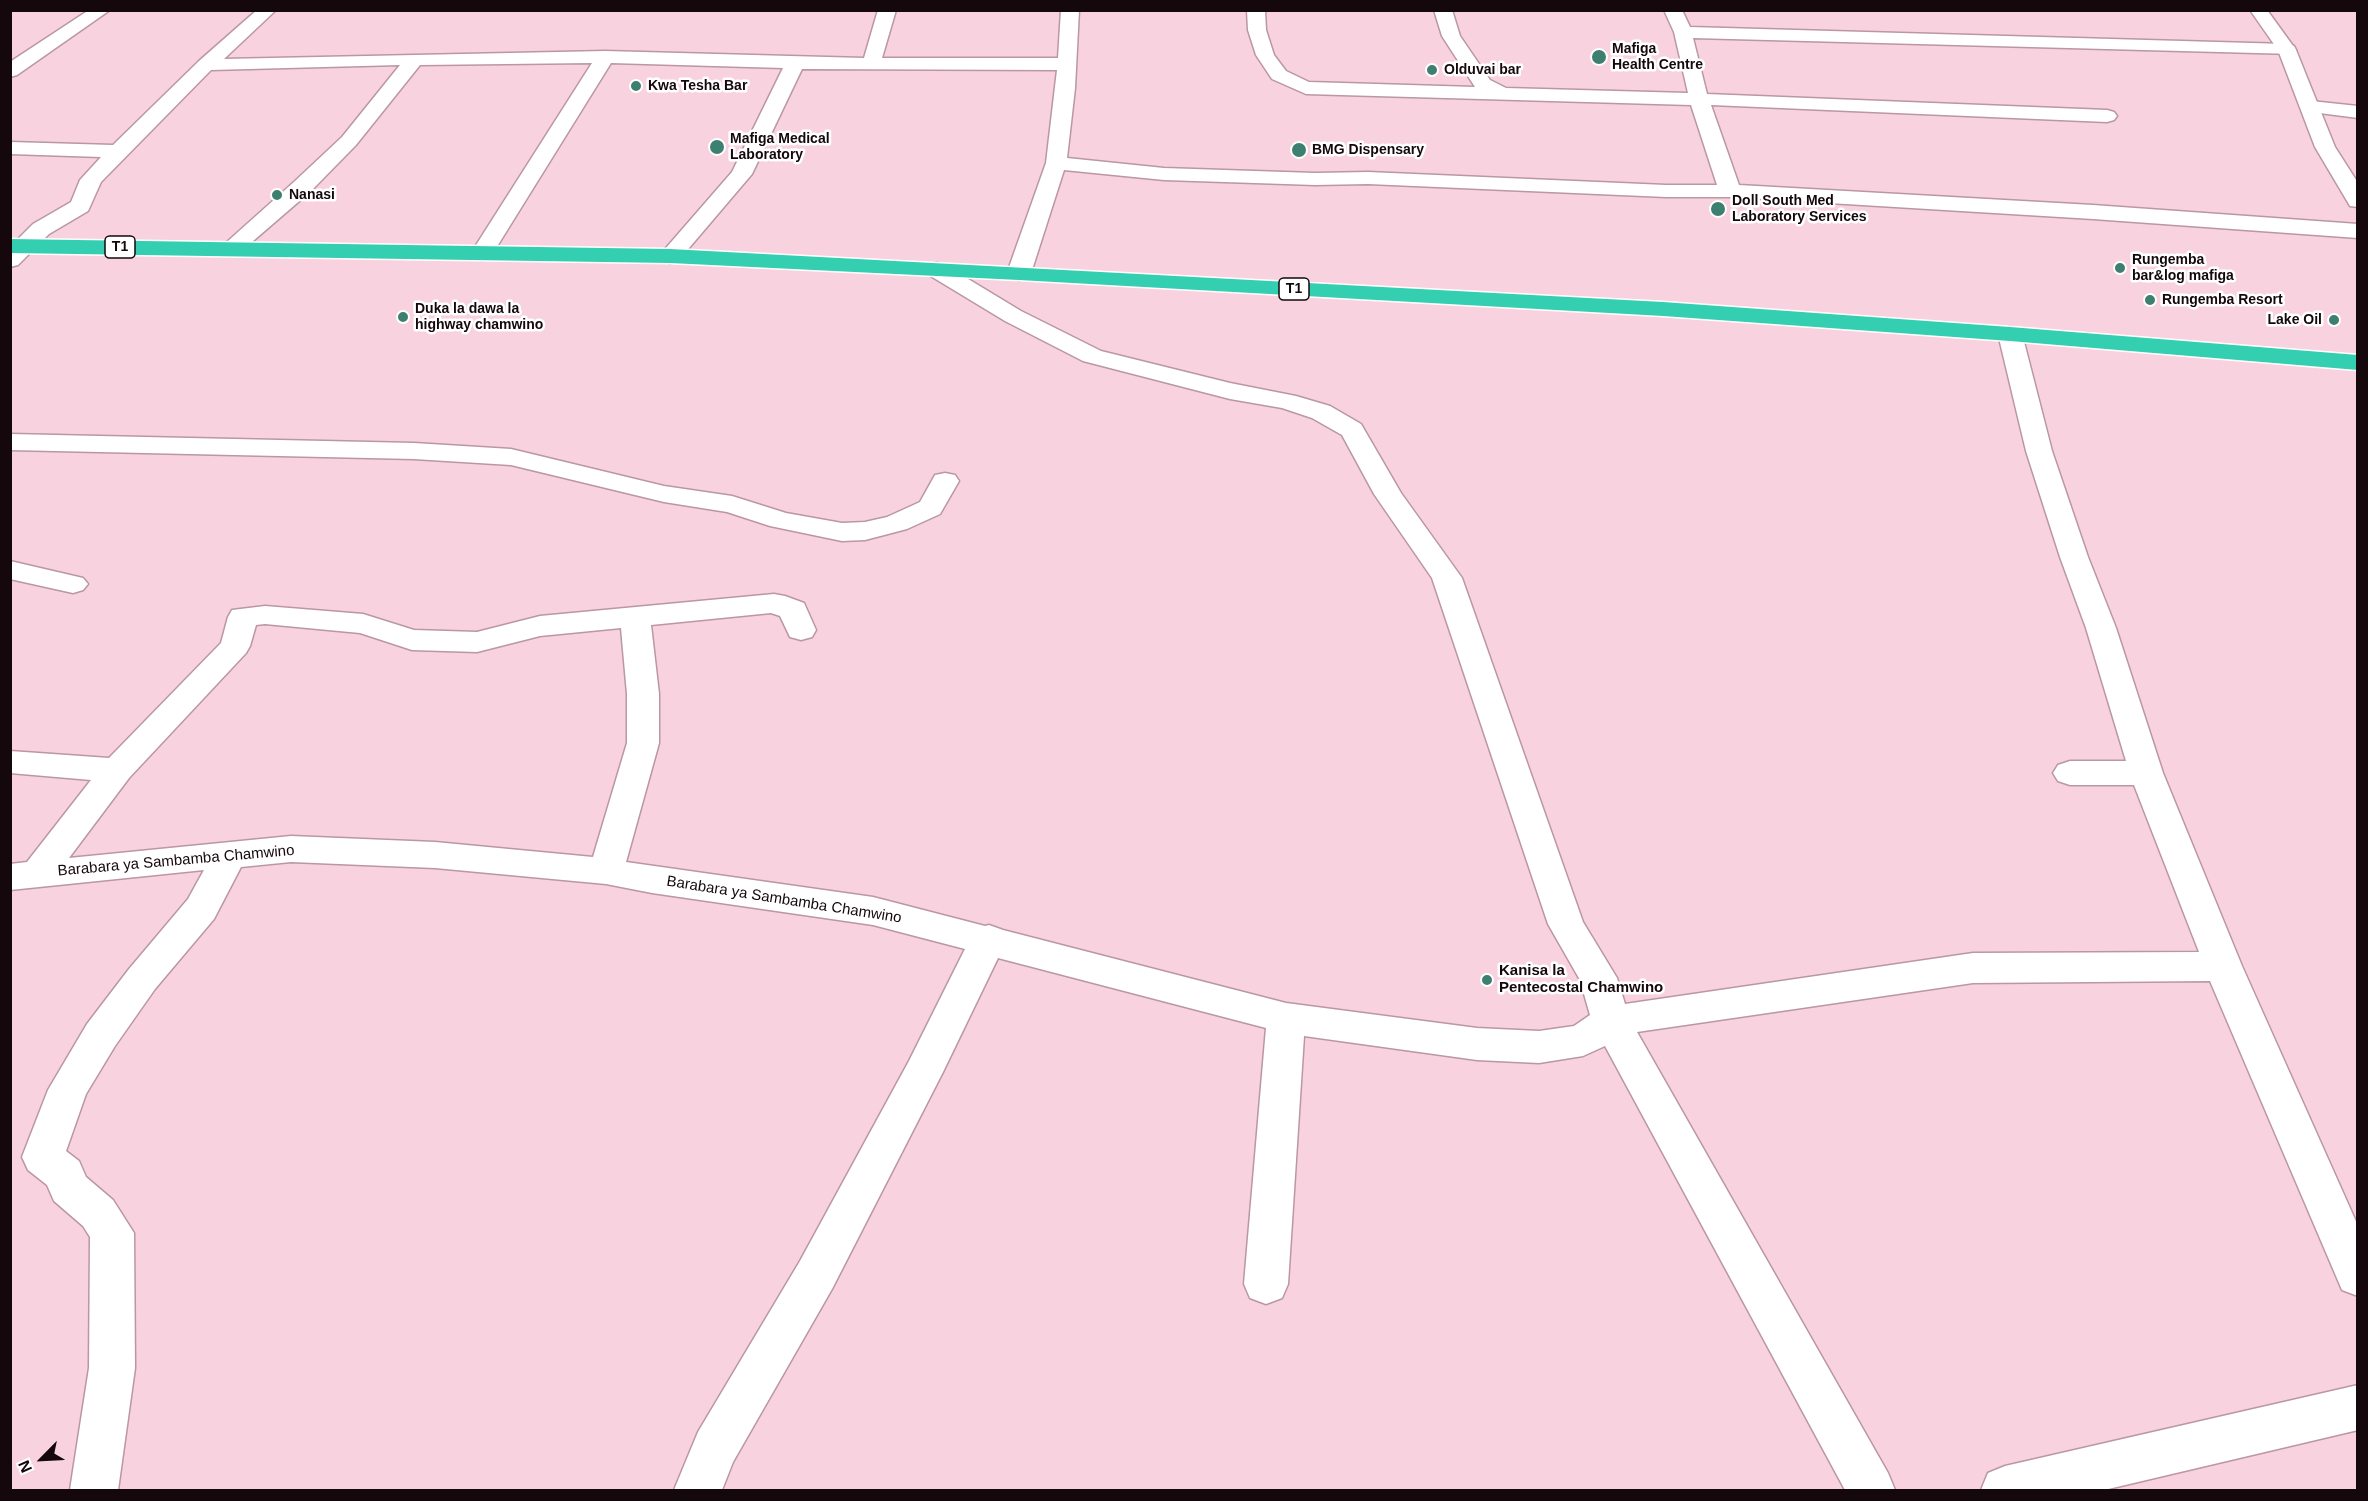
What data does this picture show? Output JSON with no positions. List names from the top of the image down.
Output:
{
  "streets": {
    "highway": ["T1"],
    "street": ["Barabara ya Sambamba Chamwino"]
  },
  "places": [
    "Mafiga Health Centre",
    "Olduvai bar",
    "Kwa Tesha Bar",
    "Mafiga Medical Laboratory",
    "BMG Dispensary",
    "Nanasi",
    "Doll South Med Laboratory Services",
    "Rungemba bar&log mafiga",
    "Rungemba Resort",
    "Duka la dawa la highway chamwino",
    "Lake Oil",
    "Kanisa la Pentecostal Chamwino"
  ],
  "north": "bottom left"
}
